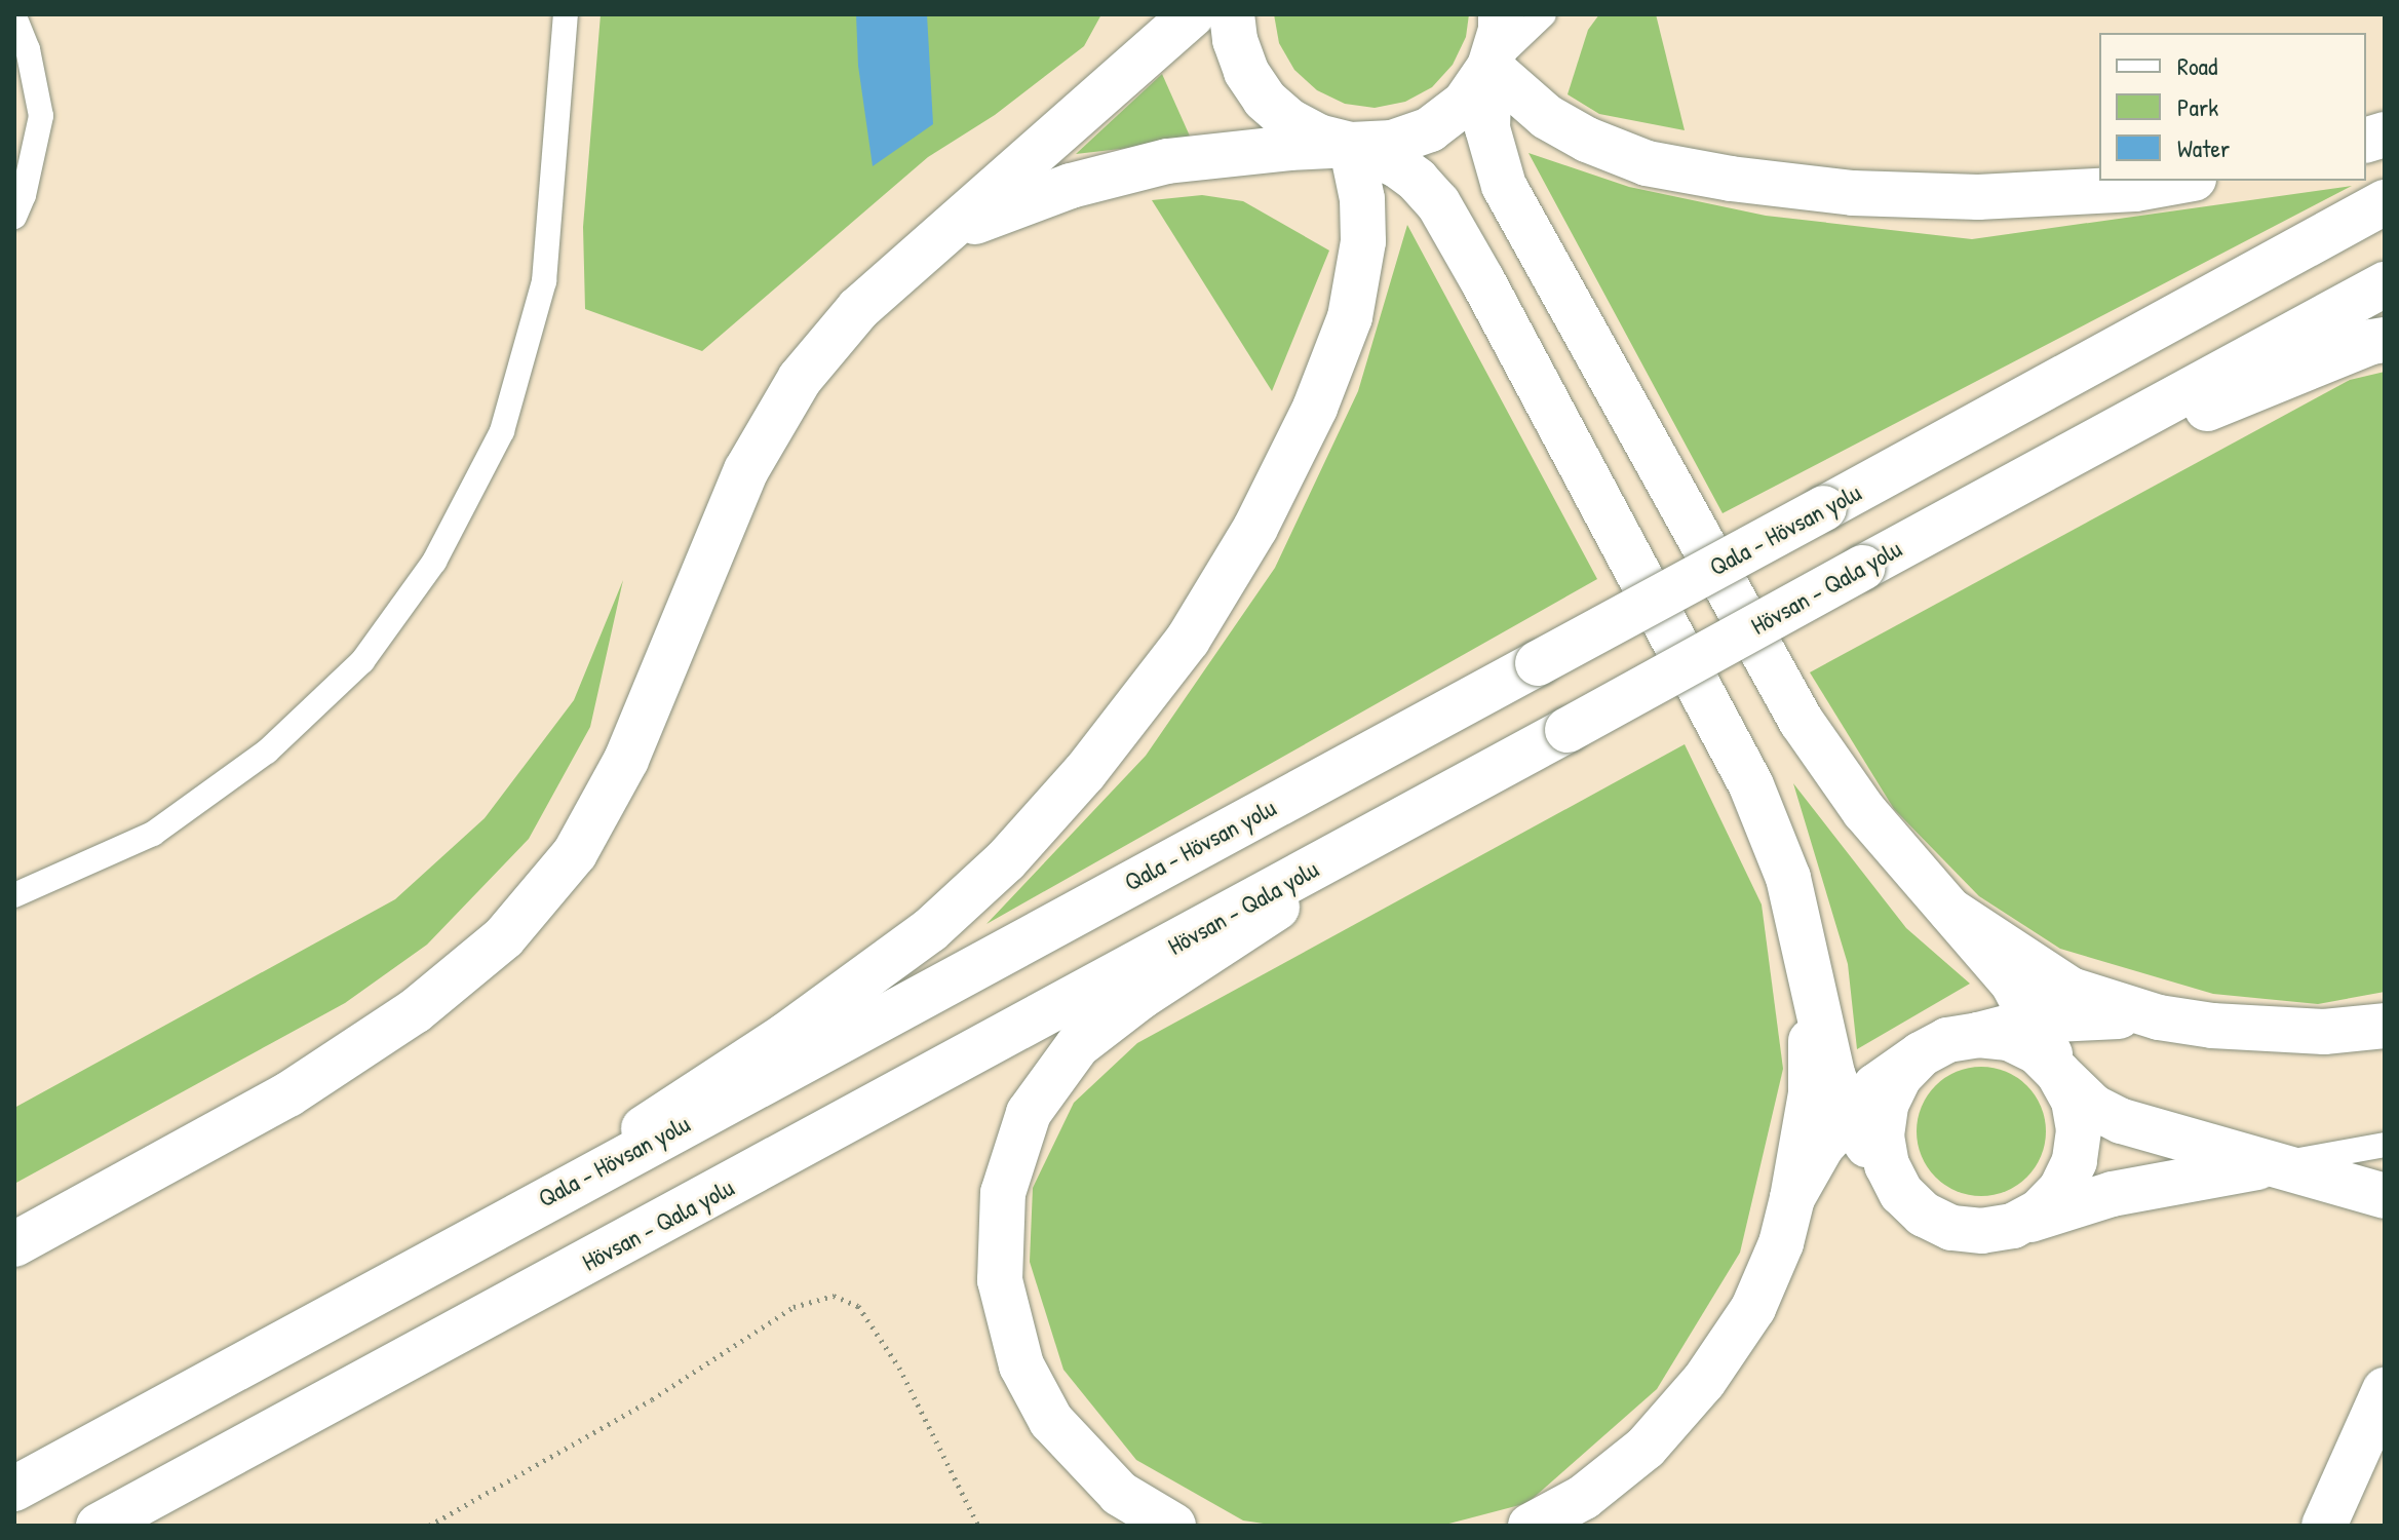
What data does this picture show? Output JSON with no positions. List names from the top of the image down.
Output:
{
  "streets": {
    "main road": ["Qala - Hövsan yolu", "Hövsan - Qala yolu"]
  },
  "legend": ["Road", "Park", "Water"]
}
